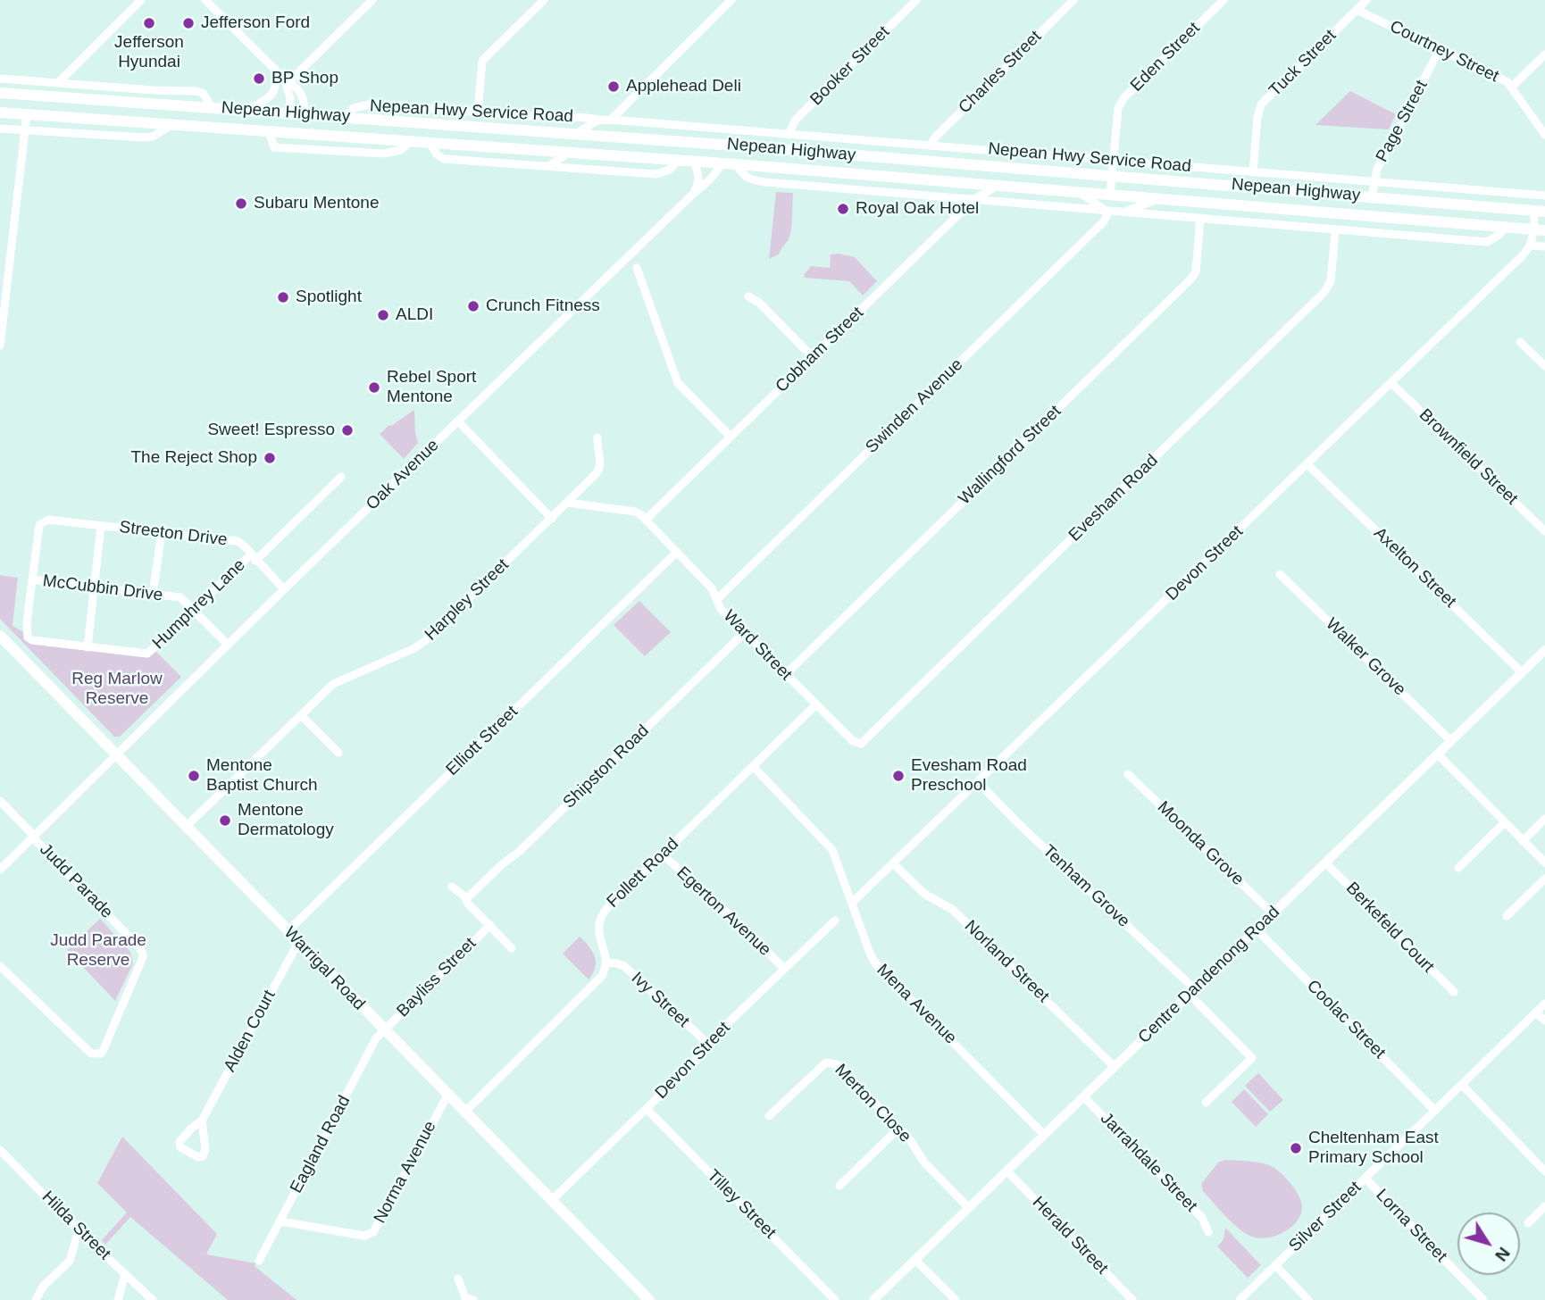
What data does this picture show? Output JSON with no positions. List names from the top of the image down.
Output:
{
  "streets": {
    "highway": ["Nepean Highway", "Warrigal Road"],
    "main road": ["Centre Dandenong Road"],
    "street": [
      "Courtney Street",
      "Eden Street",
      "Tuck Street",
      "Booker Street",
      "Charles Street",
      "Nepean Hwy Service Road",
      "Page Street",
      "Cobham Street",
      "Swinden Avenue",
      "Wallingford Street",
      "Brownfield Street",
      "Oak Avenue",
      "Evesham Road",
      "Streeton Drive",
      "Devon Street",
      "Axelton Street",
      "McCubbin Drive",
      "Harpley Street",
      "Humphrey Lane",
      "Ward Street",
      "Walker Grove",
      "Elliott Street",
      "Shipston Road",
      "Moonda Grove",
      "Follett Road",
      "Judd Parade",
      "Tenham Grove",
      "Egerton Avenue",
      "Berkefeld Court",
      "Norland Street",
      "Bayliss Street",
      "Ivy Street",
      "Mena Avenue",
      "Coolac Street",
      "Alden Court",
      "Merton Close",
      "Eagland Road",
      "Jarrahdale Street",
      "Norma Avenue",
      "Tilley Street",
      "Silver Street",
      "Hilda Street",
      "Lorna Street",
      "Herald Street"
    ]
  },
  "crossings": [
    ["Courtney Street", "Tuck Street"],
    ["Courtney Street", "Page Street"],
    ["Eden Street", "Nepean Hwy Service Road"],
    ["Eden Street", "Nepean Highway"],
    ["Tuck Street", "Nepean Hwy Service Road"],
    ["Booker Street", "Nepean Hwy Service Road"],
    ["Charles Street", "Nepean Hwy Service Road"],
    ["Nepean Hwy Service Road", "Nepean Highway"],
    ["Nepean Hwy Service Road", "Page Street"],
    ["Nepean Hwy Service Road", "Cobham Street"],
    ["Nepean Hwy Service Road", "Swinden Avenue"],
    ["Nepean Hwy Service Road", "Wallingford Street"],
    ["Nepean Hwy Service Road", "Evesham Road"],
    ["Nepean Highway", "Page Street"],
    ["Nepean Highway", "Cobham Street"],
    ["Nepean Highway", "Oak Avenue"],
    ["Cobham Street", "Ward Street"],
    ["Swinden Avenue", "Ward Street"],
    ["Wallingford Street", "Ward Street"],
    ["Brownfield Street", "Devon Street"],
    ["Oak Avenue", "Streeton Drive"],
    ["Oak Avenue", "McCubbin Drive"],
    ["Oak Avenue", "Judd Parade"],
    ["Oak Avenue", "Warrigal Road"],
    ["Evesham Road", "Ward Street"],
    ["Streeton Drive", "McCubbin Drive"],
    ["Streeton Drive", "Humphrey Lane"],
    ["Devon Street", "Axelton Street"],
    ["Devon Street", "Tenham Grove"],
    ["Devon Street", "Egerton Avenue"],
    ["Devon Street", "Norland Street"],
    ["Devon Street", "Warrigal Road"],
    ["Devon Street", "Ivy Street"],
    ["Devon Street", "Mena Avenue"],
    ["Devon Street", "Tilley Street"],
    ["Axelton Street", "Centre Dandenong Road"],
    ["McCubbin Drive", "Humphrey Lane"],
    ["Harpley Street", "Ward Street"],
    ["Harpley Street", "Warrigal Road"],
    ["Ward Street", "Elliott Street"],
    ["Ward Street", "Shipston Road"],
    ["Ward Street", "Follett Road"],
    ["Walker Grove", "Centre Dandenong Road"],
    ["Elliott Street", "Warrigal Road"],
    ["Moonda Grove", "Centre Dandenong Road"],
    ["Follett Road", "Egerton Avenue"],
    ["Follett Road", "Ivy Street"],
    ["Follett Road", "Mena Avenue"],
    ["Tenham Grove", "Centre Dandenong Road"],
    ["Berkefeld Court", "Centre Dandenong Road"],
    ["Norland Street", "Centre Dandenong Road"],
    ["Warrigal Road", "Bayliss Street"],
    ["Warrigal Road", "Alden Court"],
    ["Warrigal Road", "Eagland Road"],
    ["Warrigal Road", "Norma Avenue"],
    ["Centre Dandenong Road", "Mena Avenue"],
    ["Centre Dandenong Road", "Coolac Street"],
    ["Centre Dandenong Road", "Merton Close"],
    ["Centre Dandenong Road", "Jarrahdale Street"],
    ["Centre Dandenong Road", "Herald Street"],
    ["Bayliss Street", "Eagland Road"],
    ["Coolac Street", "Silver Street"],
    ["Eagland Road", "Norma Avenue"],
    ["Silver Street", "Lorna Street"]
  ],
  "parks": ["Reg Marlow Reserve", "Judd Parade Reserve"],
  "places": [
    "Jefferson Hyundai",
    "Jefferson Ford",
    "BP Shop",
    "Applehead Deli",
    "Subaru Mentone",
    "Royal Oak Hotel",
    "Spotlight",
    "Crunch Fitness",
    "ALDI",
    "Rebel Sport Mentone",
    "Sweet! Espresso",
    "The Reject Shop",
    "Mentone Baptist Church",
    "Evesham Road Preschool",
    "Mentone Dermatology",
    "Cheltenham East Primary School"
  ],
  "north": "bottom right"
}
